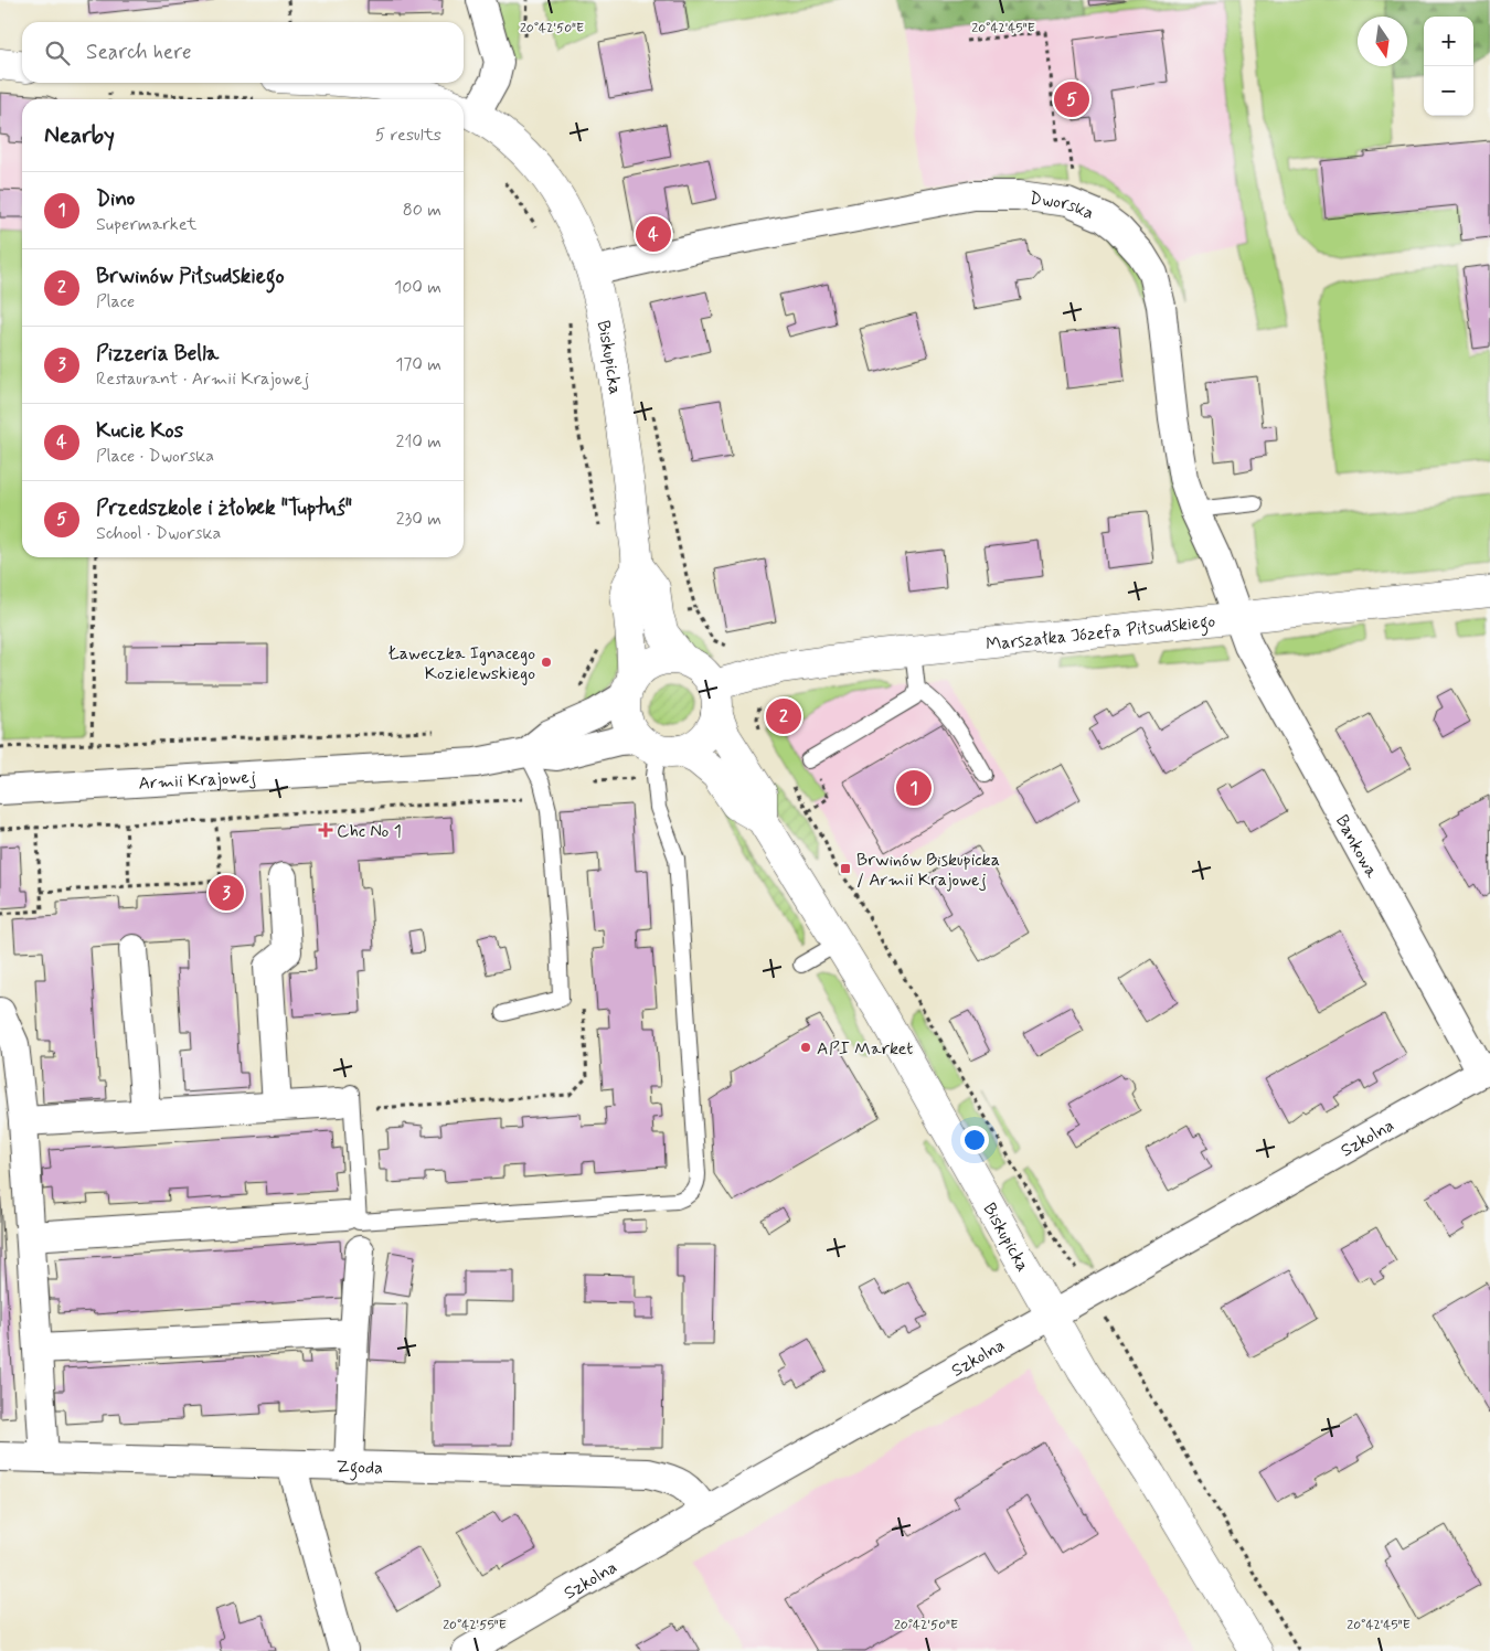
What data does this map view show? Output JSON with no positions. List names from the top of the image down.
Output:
{
  "streets": {
    "main road": ["Biskupicka", "Marszałka Józefa Piłsudskiego"],
    "street": [
      "Dworska",
      "Armii Krajowej",
      "Bankowa",
      "Szkolna",
      "Zgoda"
    ]
  },
  "crossings": [
    ["Dworska", "Biskupicka"],
    ["Dworska", "Marszałka Józefa Piłsudskiego"],
    ["Dworska", "Bankowa"],
    ["Biskupicka", "Marszałka Józefa Piłsudskiego"],
    ["Biskupicka", "Armii Krajowej"],
    ["Biskupicka", "Szkolna"],
    ["Marszałka Józefa Piłsudskiego", "Armii Krajowej"],
    ["Marszałka Józefa Piłsudskiego", "Bankowa"],
    ["Bankowa", "Szkolna"],
    ["Szkolna", "Zgoda"]
  ],
  "places": {
    "other": ["Ławeczka Ignacego Kozielewskiego", "API Market"],
    "health": ["Chc No 1"],
    "transit": ["Brwinów Biskupicka / Armii Krajowej"]
  },
  "north": "bottom",
  "page": {
    "map_buttons": ["+", "−"],
    "search": "Search here",
    "pins": [
      "5",
      "4",
      "2",
      "1",
      "3"
    ],
    "heading": ["Nearby", "5 results"],
    "list": [
      {
        "mark": "1",
        "name": "Dino",
        "note": "Supermarket",
        "value": "80 m"
      },
      {
        "mark": "2",
        "name": "Brwinów Piłsudskiego",
        "note": "Place",
        "value": "100 m"
      },
      {
        "mark": "3",
        "name": "Pizzeria Bella",
        "note": "Restaurant · Armii Krajowej",
        "value": "170 m"
      },
      {
        "mark": "4",
        "name": "Kucie Kos",
        "note": "Place · Dworska",
        "value": "210 m"
      },
      {
        "mark": "5",
        "name": "Przedszkole i żłobek \"Tuptuś\"",
        "note": "School · Dworska",
        "value": "230 m"
      }
    ]
  },
  "coordinates": ["20°42'50\"E", "20°42'45\"E", "20°42'55\"E"]
}
